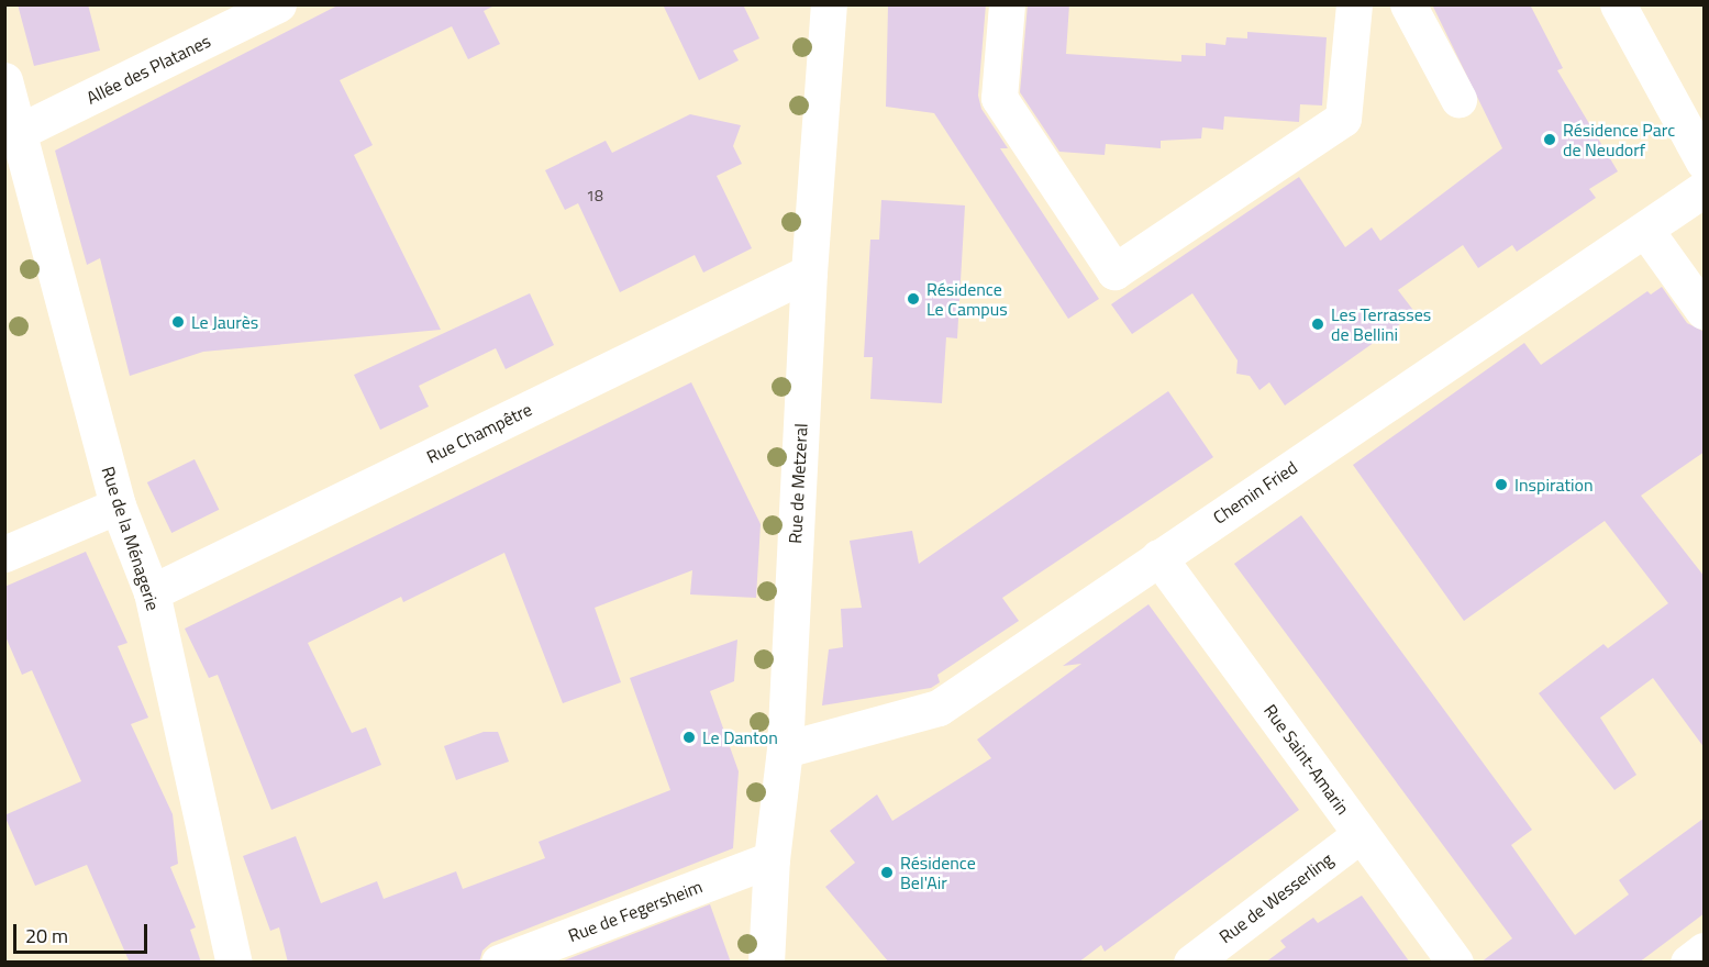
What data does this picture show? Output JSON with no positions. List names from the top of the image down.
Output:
{
  "streets": {
    "street": [
      "Allée des Platanes",
      "Rue Champêtre",
      "Rue de Metzeral",
      "Chemin Fried",
      "Rue de la Ménagerie",
      "Rue Saint-Amarin",
      "Rue de Wesserling",
      "Rue de Fegersheim"
    ]
  },
  "crossings": [
    ["Allée des Platanes", "Rue de la Ménagerie"],
    ["Rue Champêtre", "Rue de Metzeral"],
    ["Rue Champêtre", "Rue de la Ménagerie"],
    ["Rue de Metzeral", "Chemin Fried"],
    ["Rue de Metzeral", "Rue de Fegersheim"],
    ["Chemin Fried", "Rue Saint-Amarin"],
    ["Rue Saint-Amarin", "Rue de Wesserling"]
  ],
  "places": [
    "Résidence Parc de Neudorf",
    "Résidence Le Campus",
    "Le Jaurès",
    "Les Terrasses de Bellini",
    "Inspiration",
    "Le Danton",
    "Résidence Bel'Air"
  ],
  "house_numbers": ["18"],
  "scale_bar": "20 m"
}
